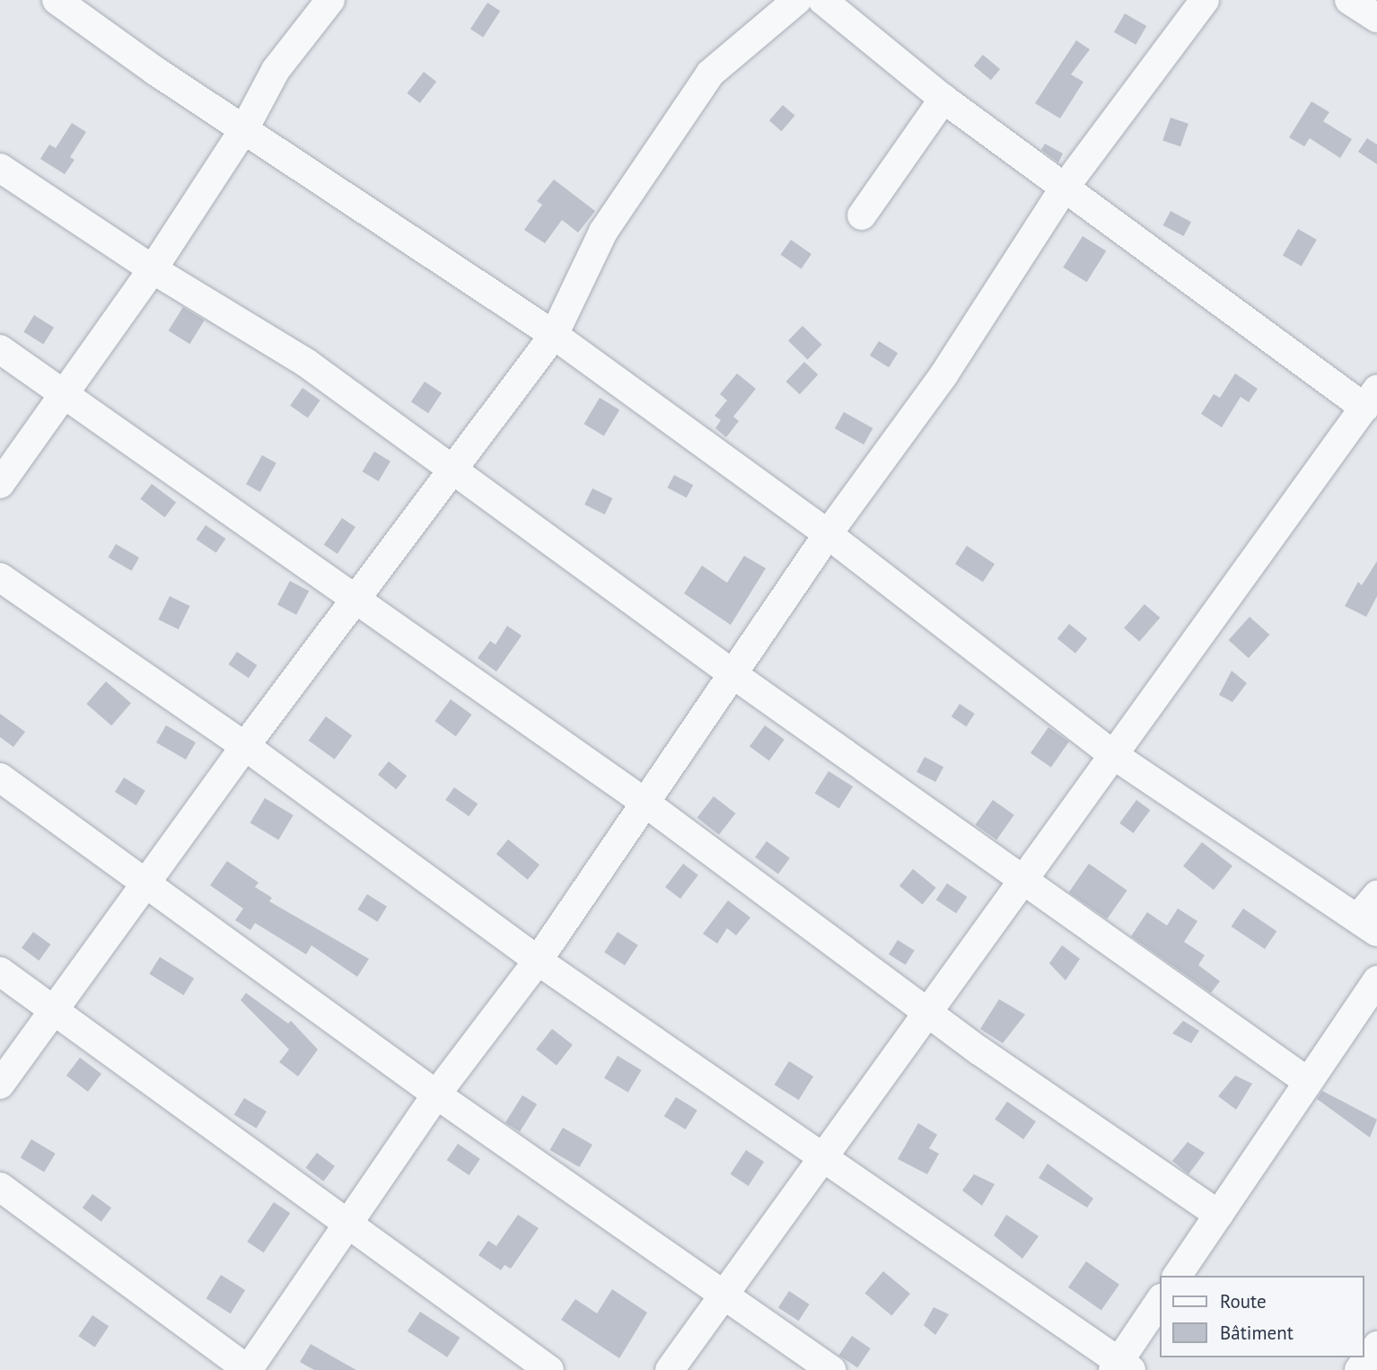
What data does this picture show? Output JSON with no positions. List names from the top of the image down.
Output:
{
  "legend": ["Route", "Bâtiment"]
}
